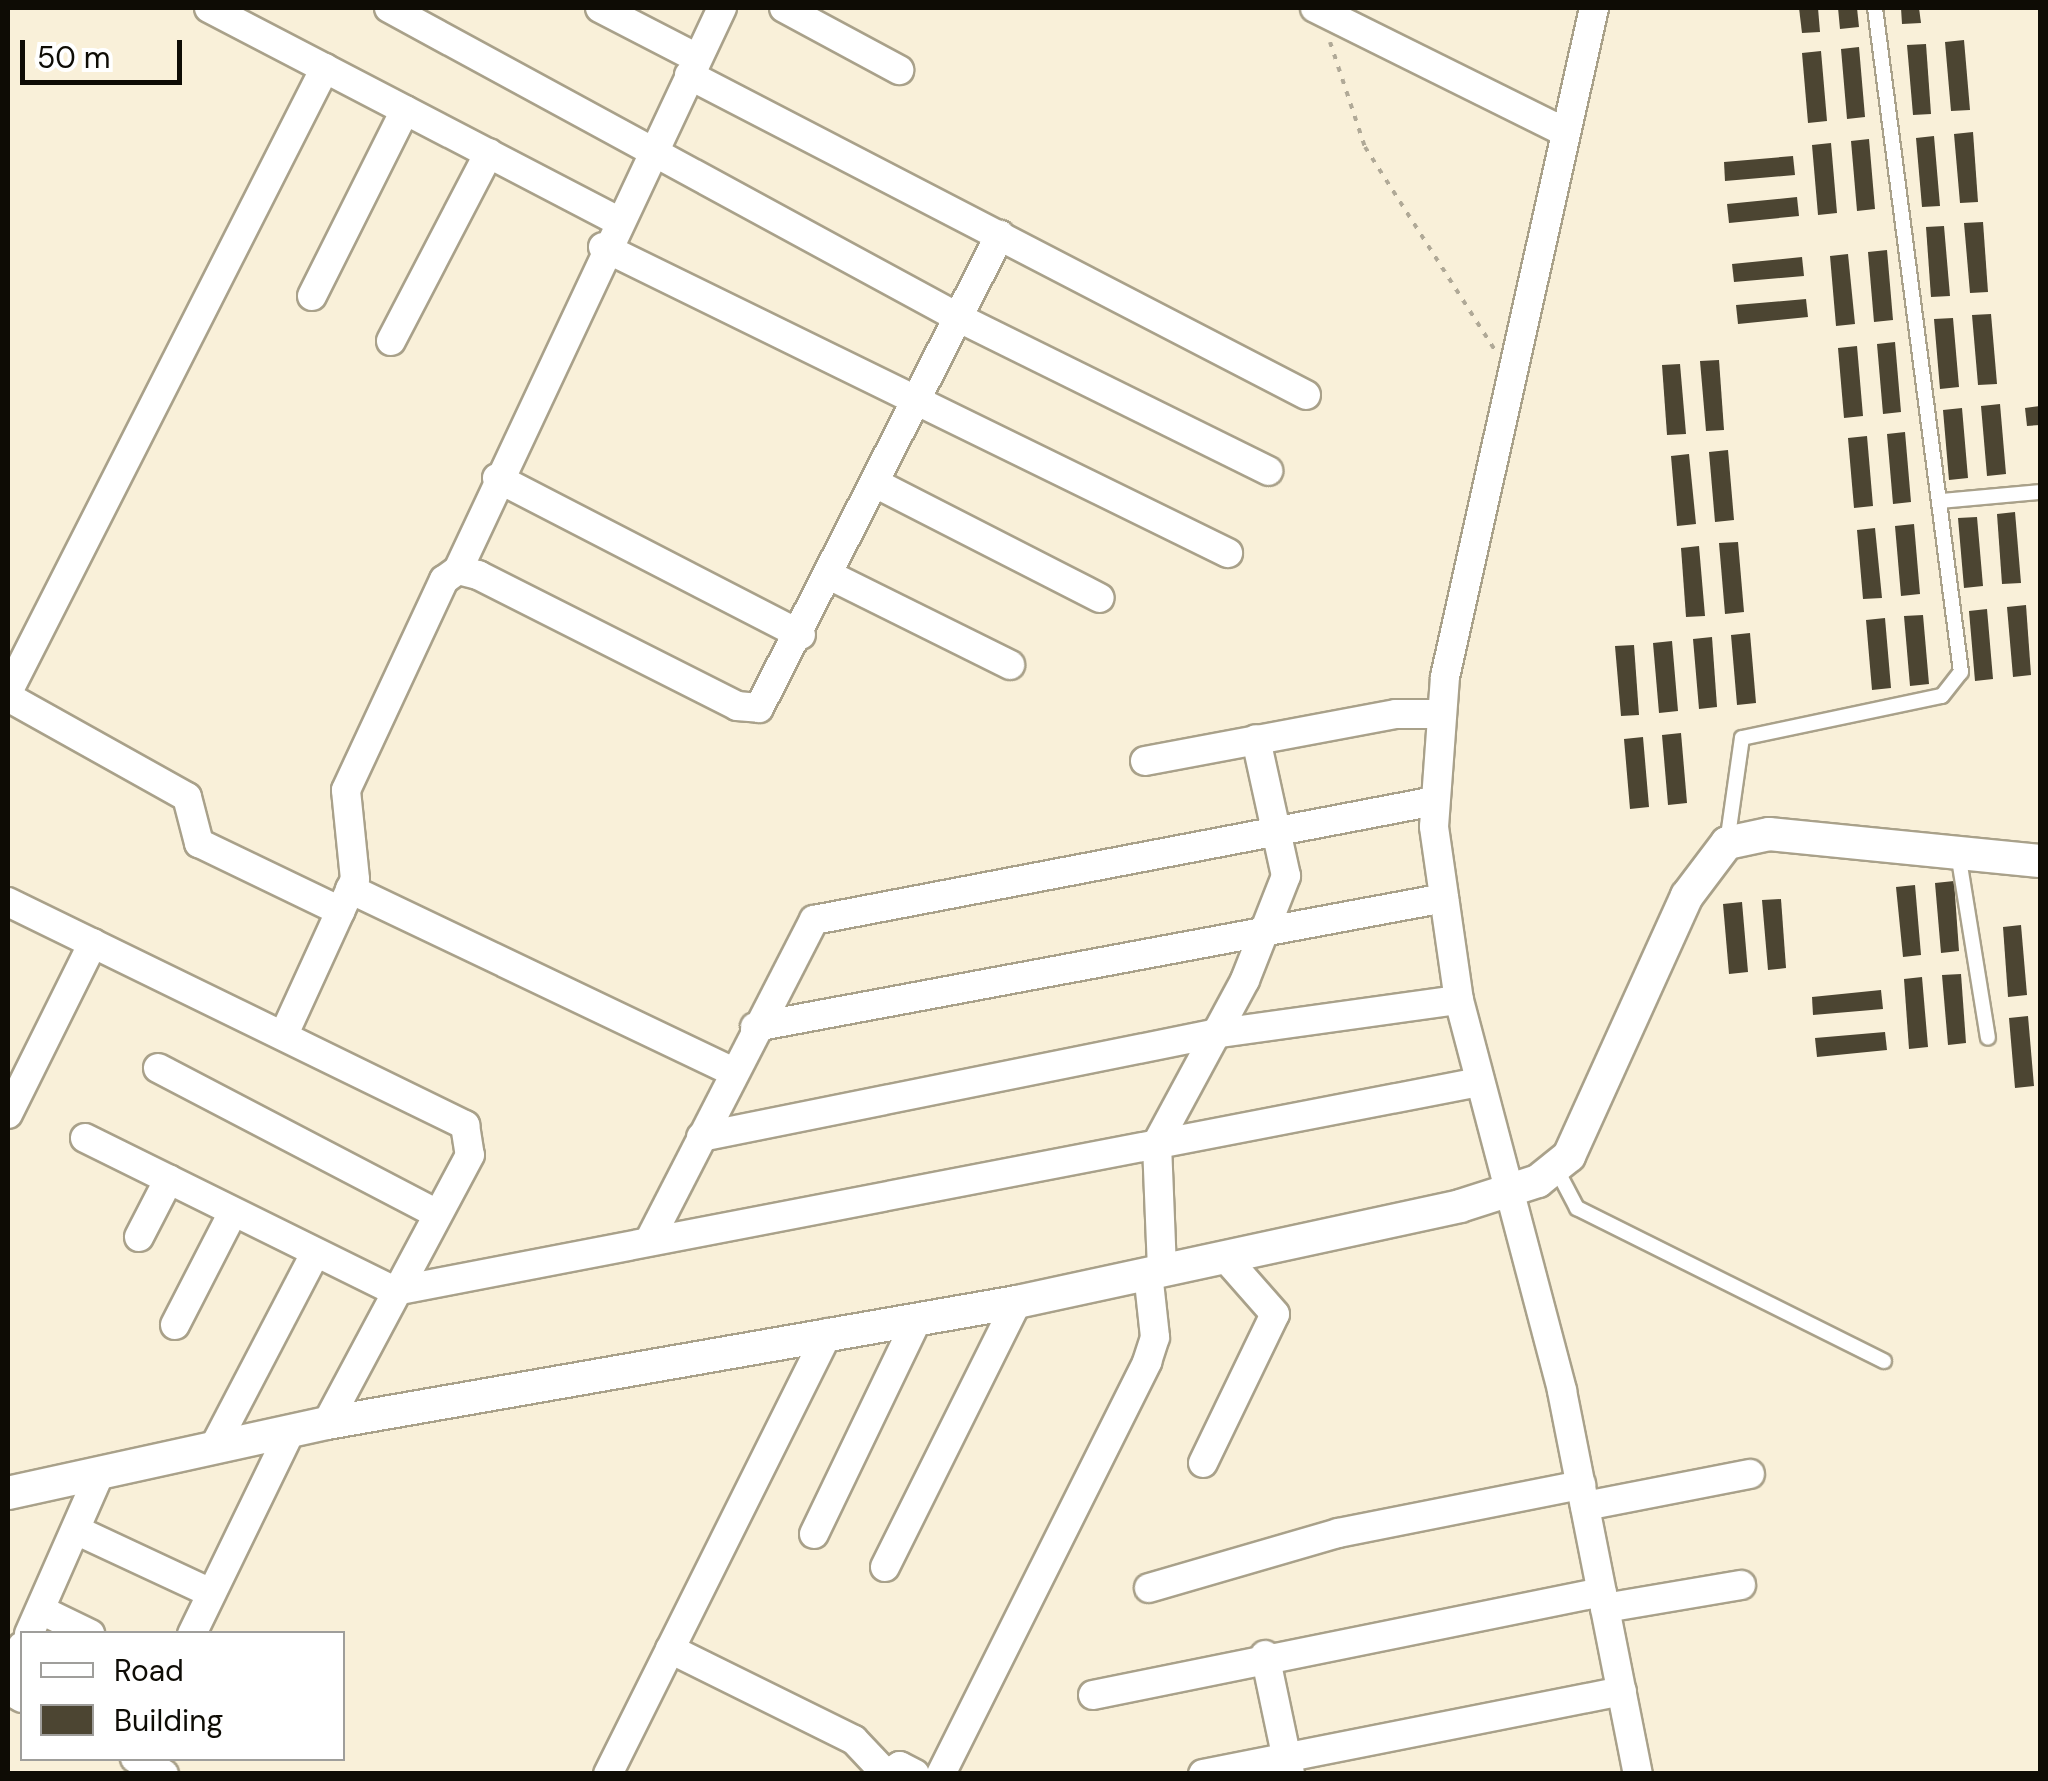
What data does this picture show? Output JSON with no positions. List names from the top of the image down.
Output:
{
  "legend": ["Road", "Building"],
  "scale_bar": "50 m"
}
